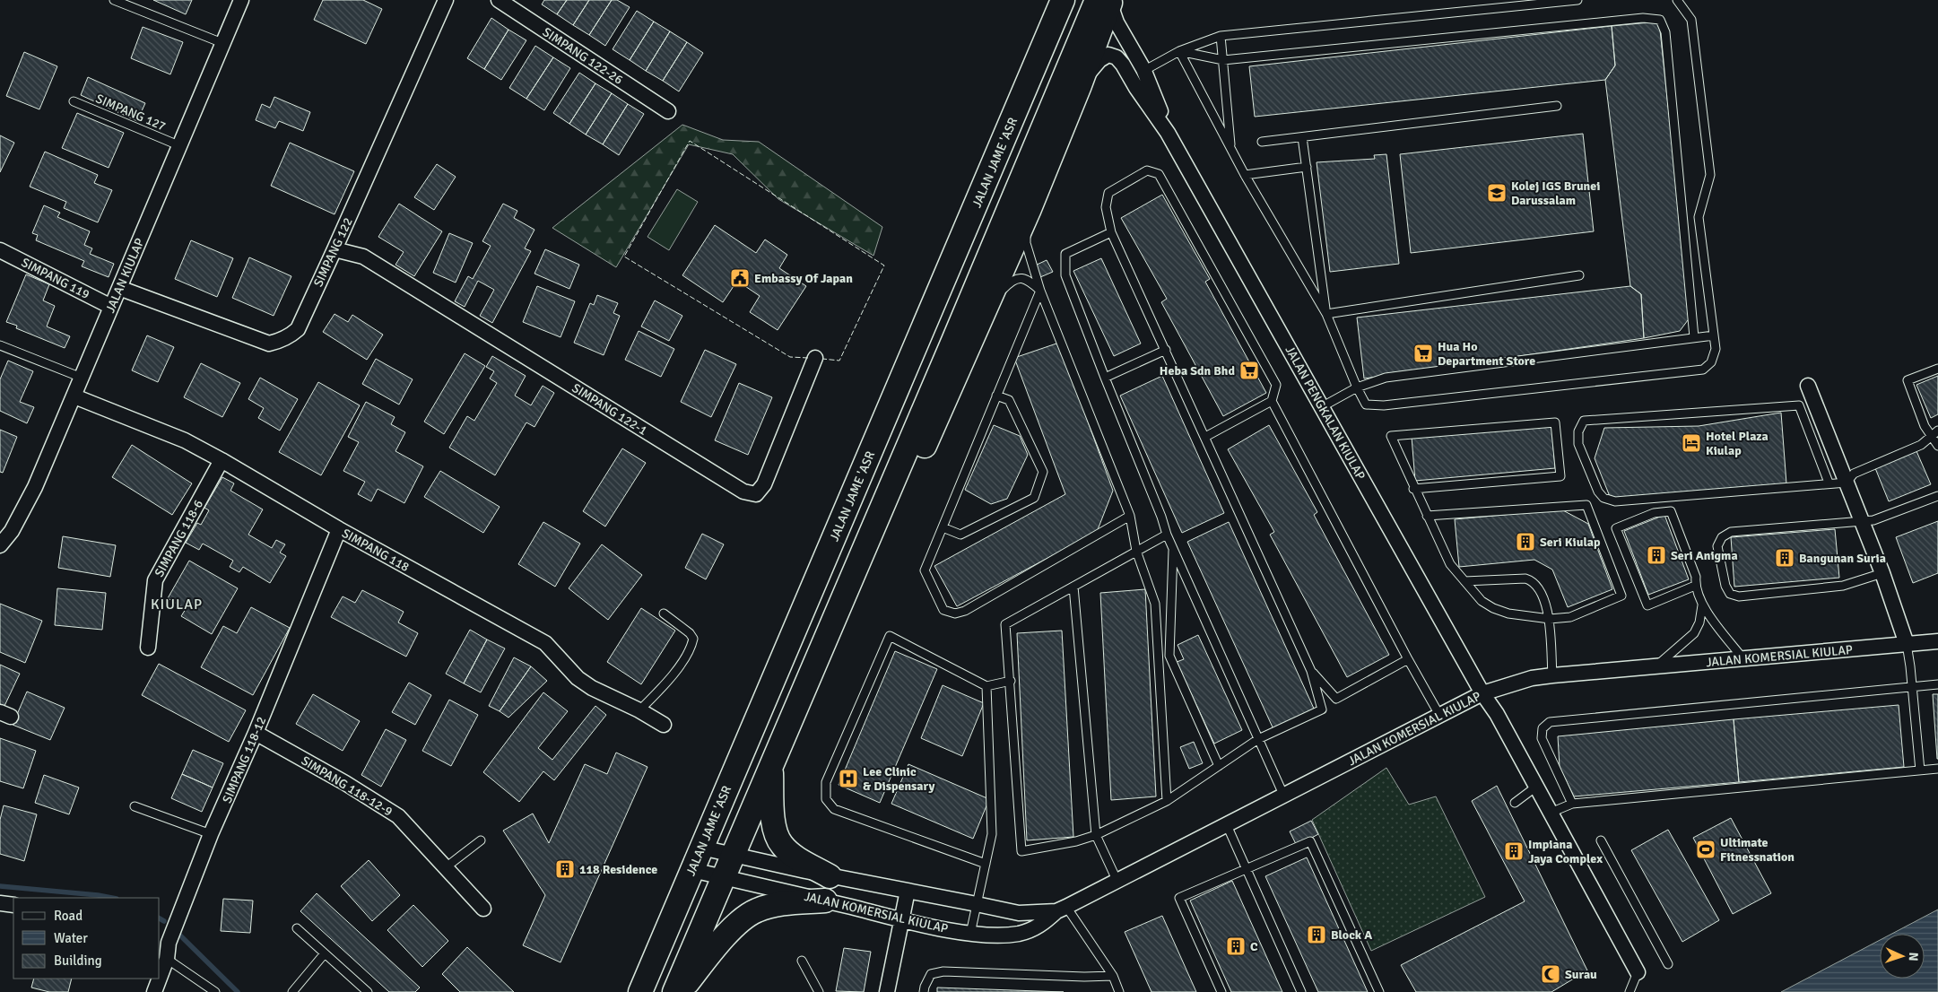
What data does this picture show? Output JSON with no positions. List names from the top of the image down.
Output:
{
  "streets": {
    "main road": ["JALAN JAME 'ASR"],
    "street": [
      "SIMPANG 122-26",
      "SIMPANG 122",
      "JALAN KIULAP",
      "SIMPANG 119",
      "SIMPANG 122-1",
      "JALAN PENGKALAN KIULAP",
      "SIMPANG 118-6",
      "SIMPANG 118",
      "JALAN KOMERSIAL KIULAP",
      "SIMPANG 118-12",
      "SIMPANG 118-12-9"
    ],
    "lane": ["SIMPANG 127"]
  },
  "crossings": [
    ["SIMPANG 127", "JALAN KIULAP"],
    ["JALAN JAME 'ASR", "JALAN KOMERSIAL KIULAP"],
    ["SIMPANG 122", "JALAN KIULAP"],
    ["SIMPANG 122", "SIMPANG 122-1"],
    ["JALAN KIULAP", "SIMPANG 119"],
    ["JALAN KIULAP", "SIMPANG 118"],
    ["JALAN PENGKALAN KIULAP", "JALAN KOMERSIAL KIULAP"],
    ["SIMPANG 118-6", "SIMPANG 118"],
    ["SIMPANG 118", "SIMPANG 118-12"],
    ["SIMPANG 118-12", "SIMPANG 118-12-9"]
  ],
  "districts": ["KIULAP"],
  "places": {
    "school or university": ["Kolej IGS Brunei Darussalam"],
    "public building": ["Embassy Of Japan"],
    "supermarket": ["Hua Ho Department Store", "Heba Sdn Bhd"],
    "hotel": ["Hotel Plaza Kiulap"],
    "building": [
      "Seri Kiulap",
      "Seri Anigma",
      "Bangunan Suria",
      "Impiana Jaya Complex",
      "118 Residence",
      "Block A",
      "C"
    ],
    "hospital": ["Lee Clinic & Dispensary"],
    "sports": ["Ultimate Fitnessnation"],
    "mosque": ["Surau"]
  },
  "legend": ["Road", "Water", "Building"],
  "north": "right"
}
